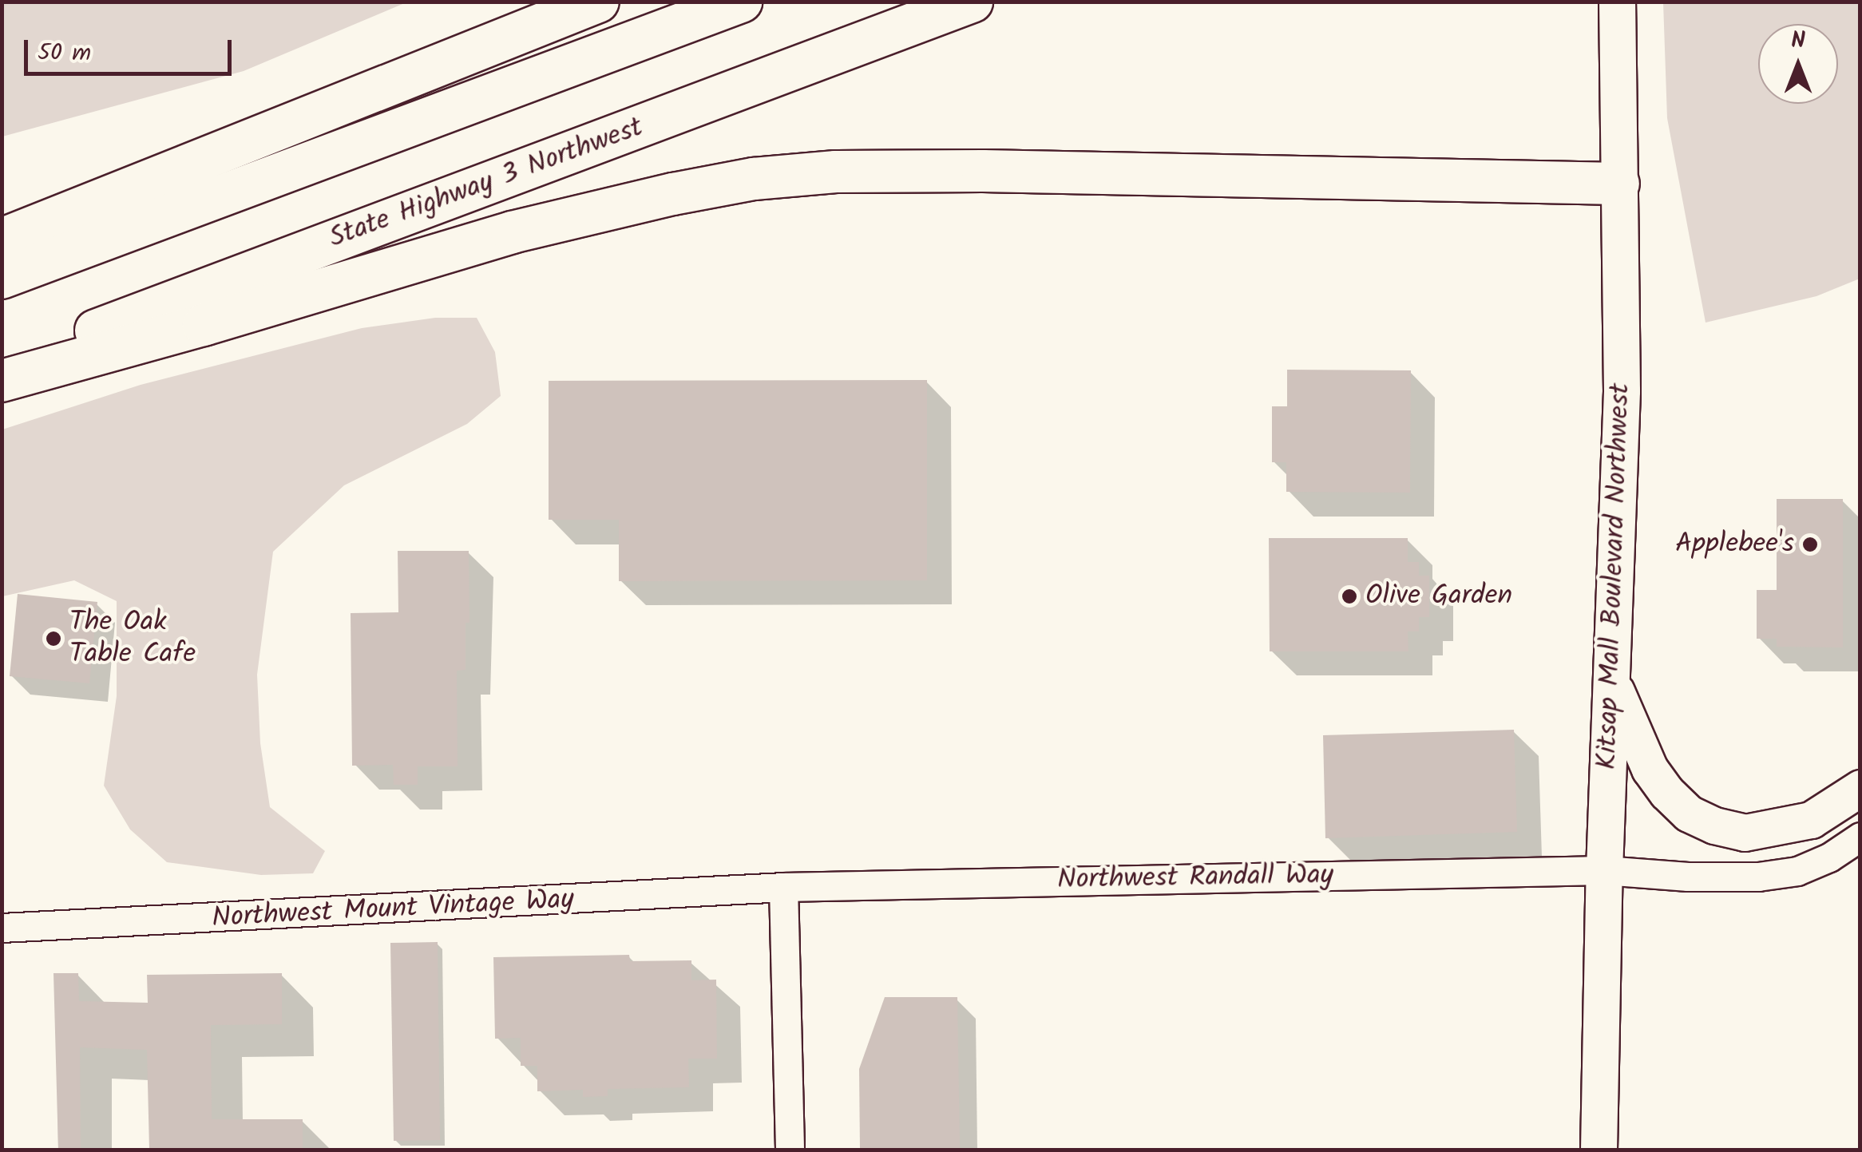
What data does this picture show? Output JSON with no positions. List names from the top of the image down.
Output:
{
  "streets": {
    "highway": ["State Highway 3 Northwest"],
    "main road": ["Kitsap Mall Boulevard Northwest"],
    "street": ["Northwest Randall Way", "Northwest Mount Vintage Way"]
  },
  "crossings": [
    ["Kitsap Mall Boulevard Northwest", "Northwest Randall Way"],
    ["Northwest Randall Way", "Northwest Mount Vintage Way"]
  ],
  "places": ["Applebee's", "Olive Garden", "The Oak Table Cafe"],
  "scale_bar": "50 m",
  "north": "top"
}
